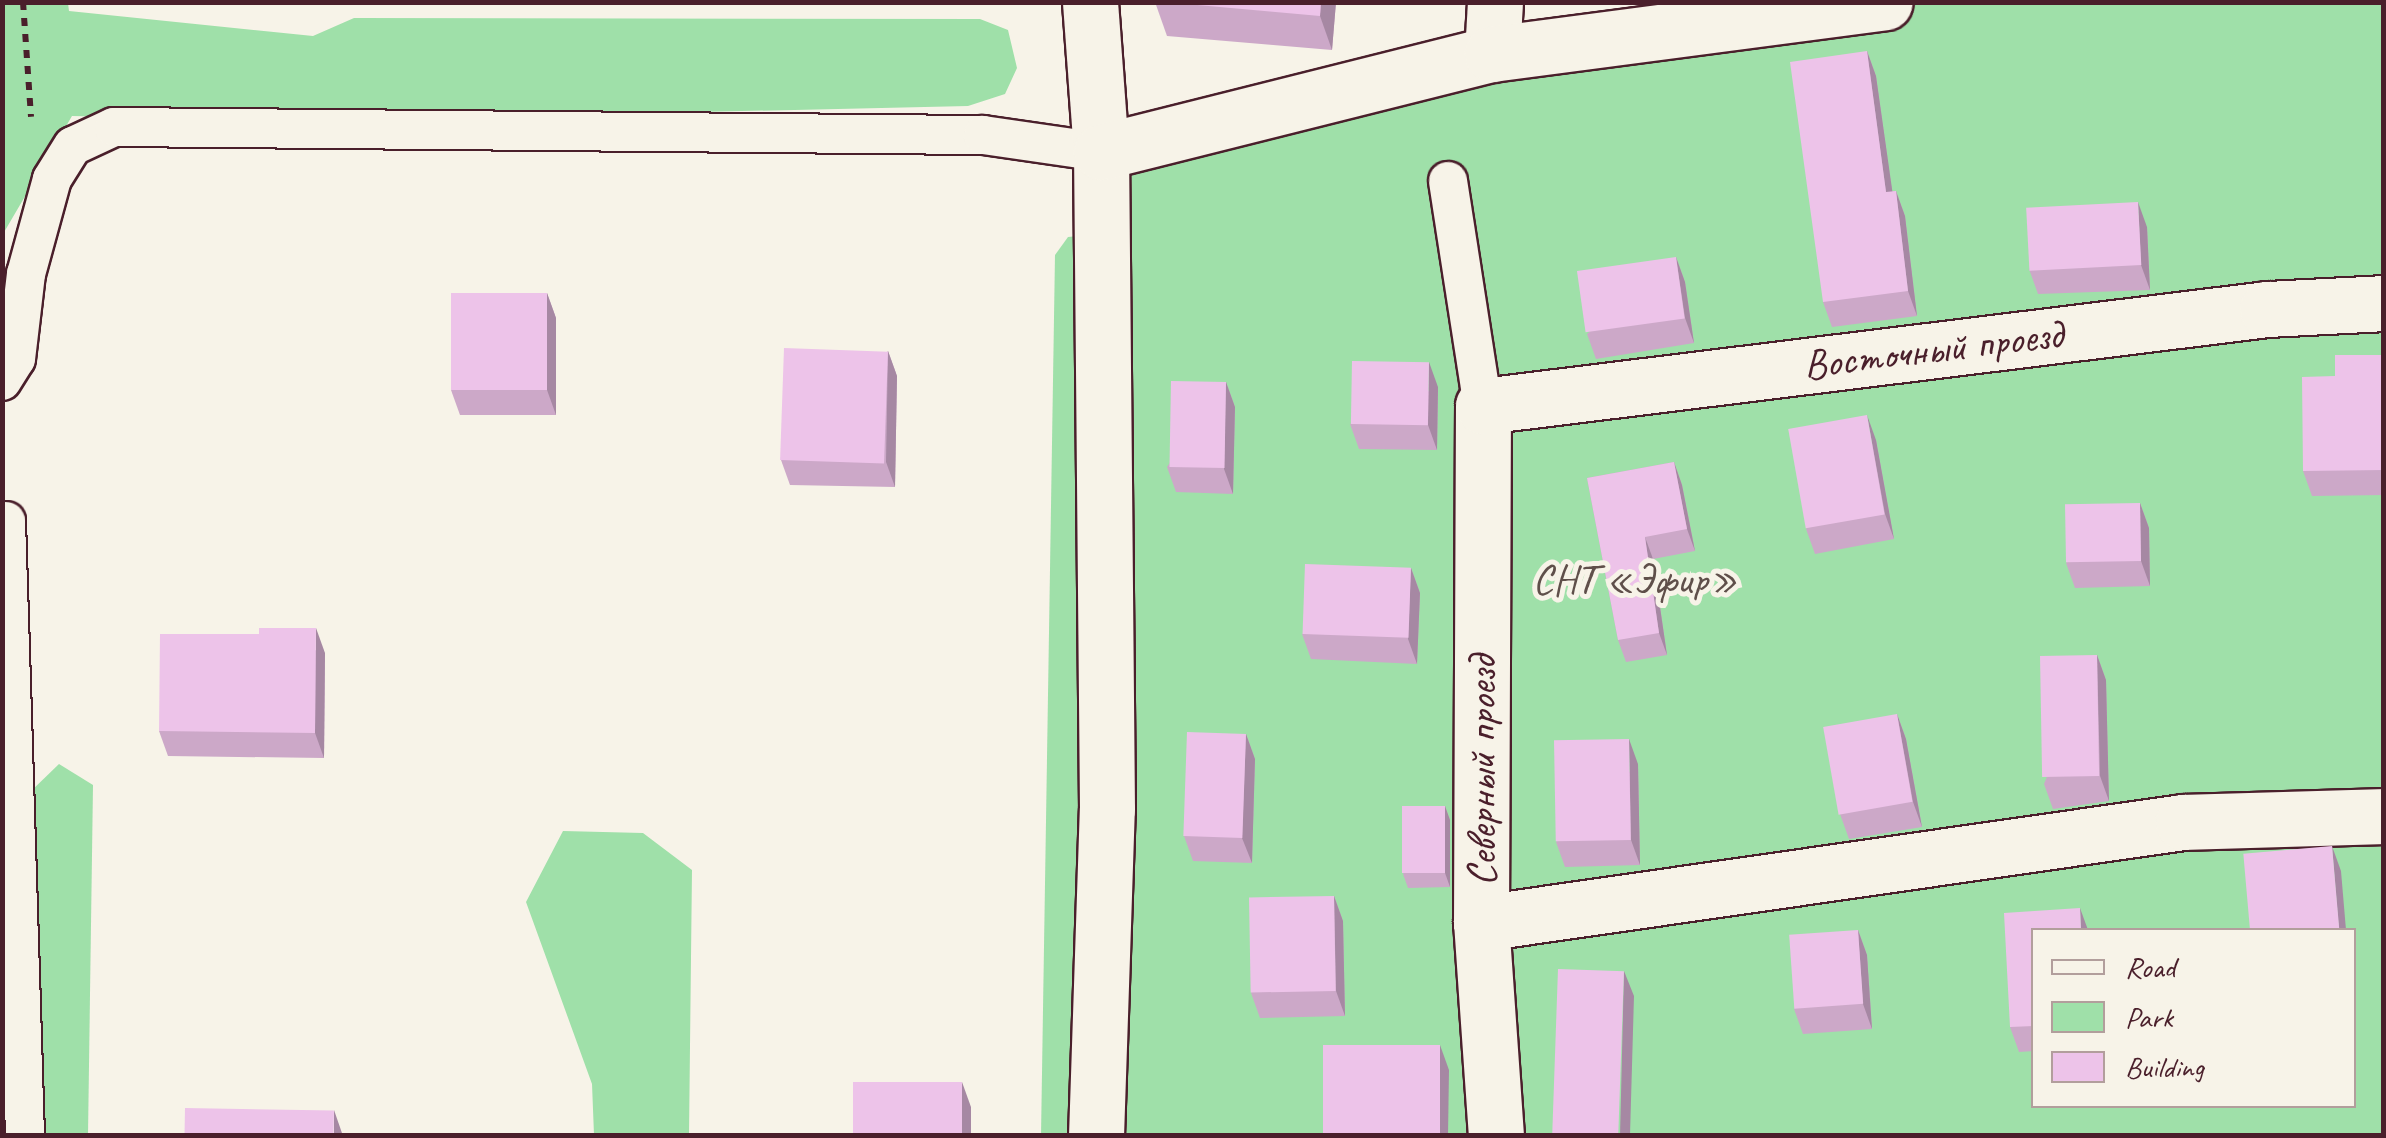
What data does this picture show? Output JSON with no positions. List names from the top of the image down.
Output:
{
  "streets": {
    "street": ["Восточный проезд", "Северный проезд"]
  },
  "crossings": [
    ["Восточный проезд", "Северный проезд"]
  ],
  "parks": ["СНТ «Эфир»"],
  "legend": ["Road", "Park", "Building"]
}
